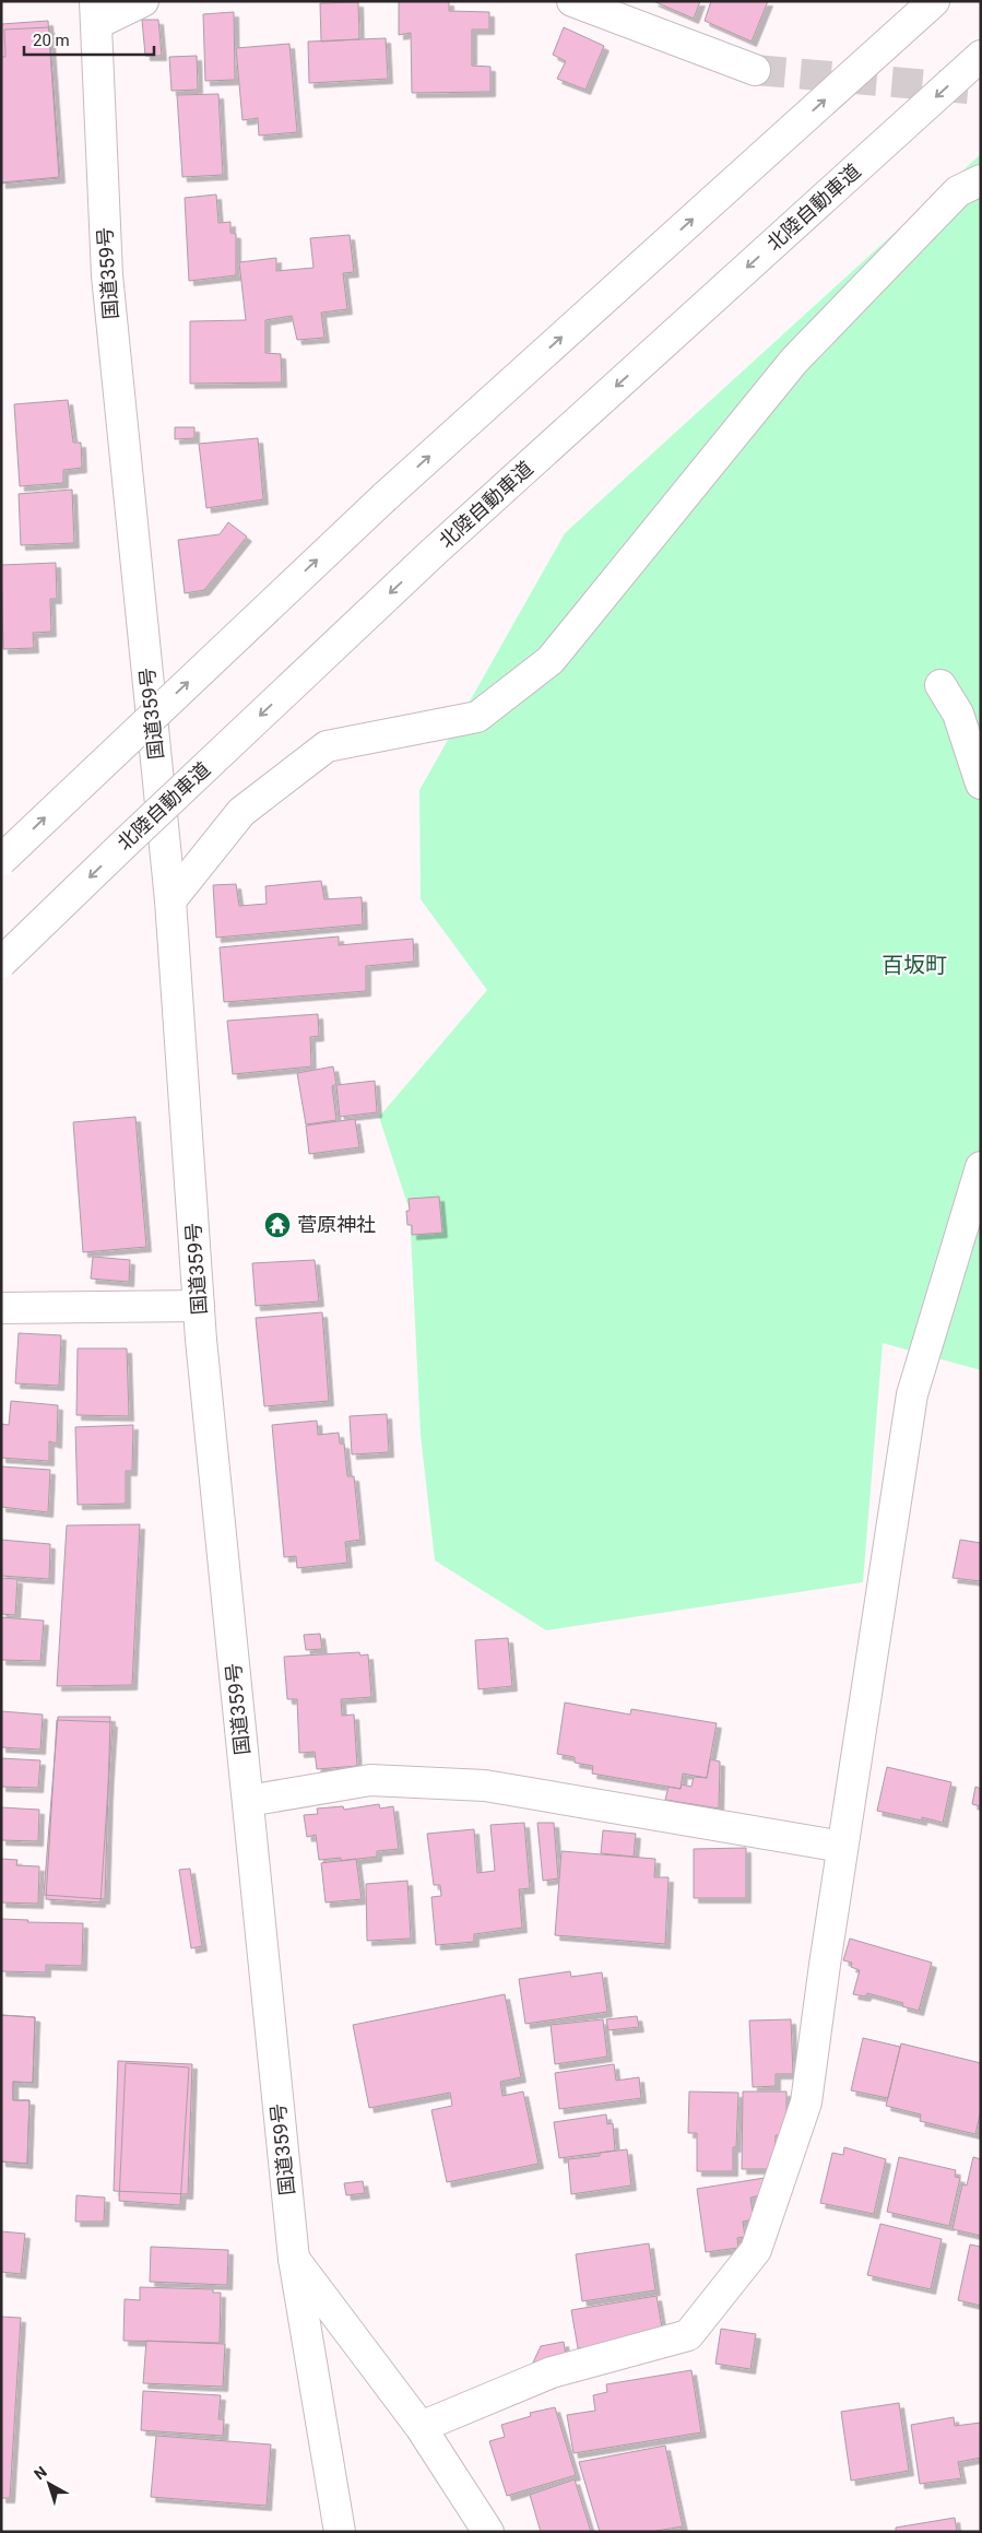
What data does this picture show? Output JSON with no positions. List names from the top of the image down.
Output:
{
  "streets": {
    "main road": ["北陸自動車道", "国道359号"]
  },
  "districts": ["百坂町"],
  "places": {
    "temple": ["菅原神社"]
  },
  "scale_bar": "20 m",
  "north": "top left"
}
